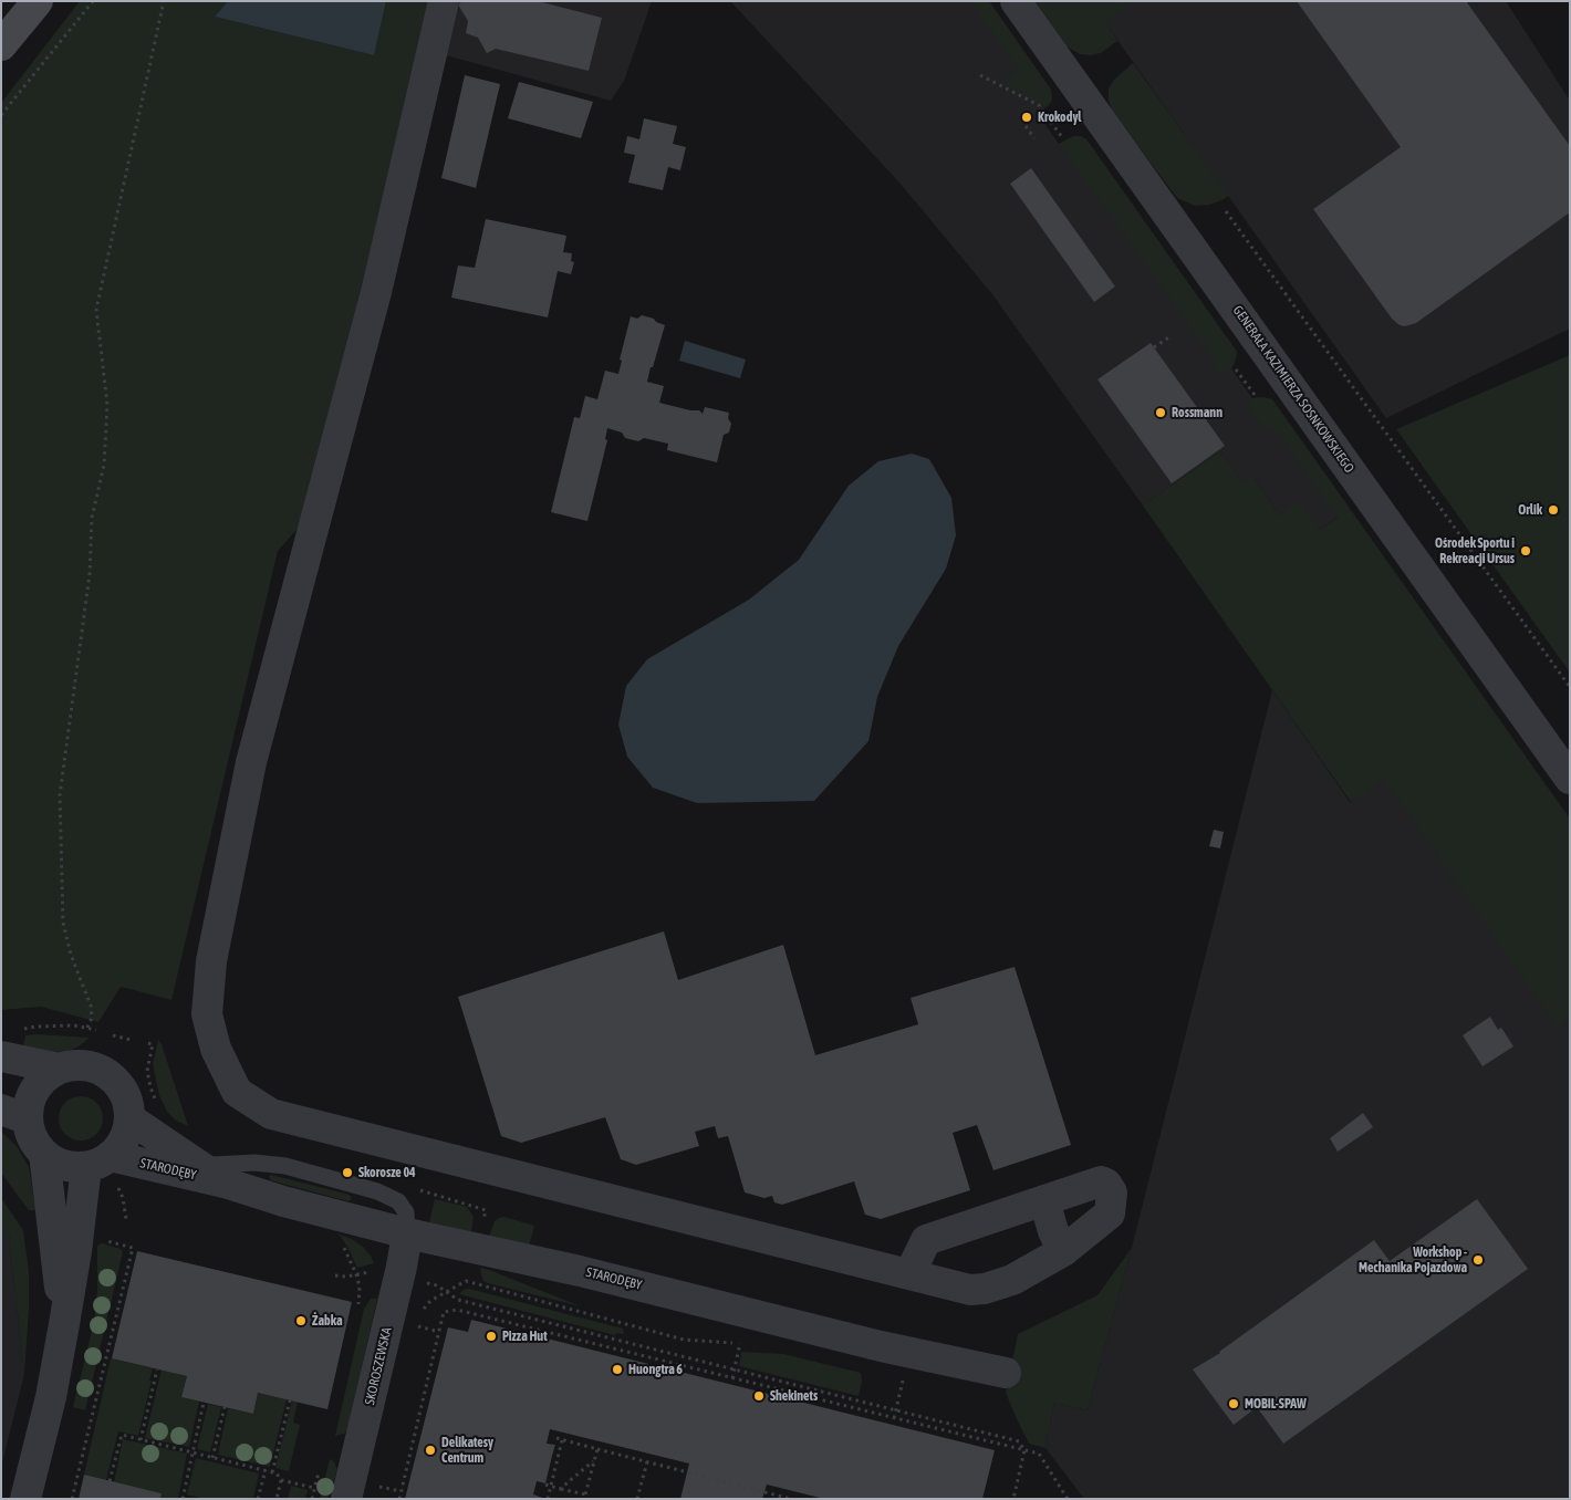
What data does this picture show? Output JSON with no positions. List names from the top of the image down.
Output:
{
  "streets": {
    "street": ["GENERAŁA KAZIMIERZA SOSNKOWSKIEGO", "STARODĘBY", "SKOROSZEWSKA"]
  },
  "crossings": [
    ["STARODĘBY", "SKOROSZEWSKA"]
  ],
  "places": [
    "Krokodyl",
    "Rossmann",
    "Orlik",
    "Ośrodek Sportu i Rekreacji Ursus",
    "Skorosze 04",
    "Workshop - Mechanika Pojazdowa",
    "Żabka",
    "Pizza Hut",
    "Huongtra 6",
    "Shekinets",
    "MOBIL-SPAW",
    "Delikatesy Centrum"
  ]
}
